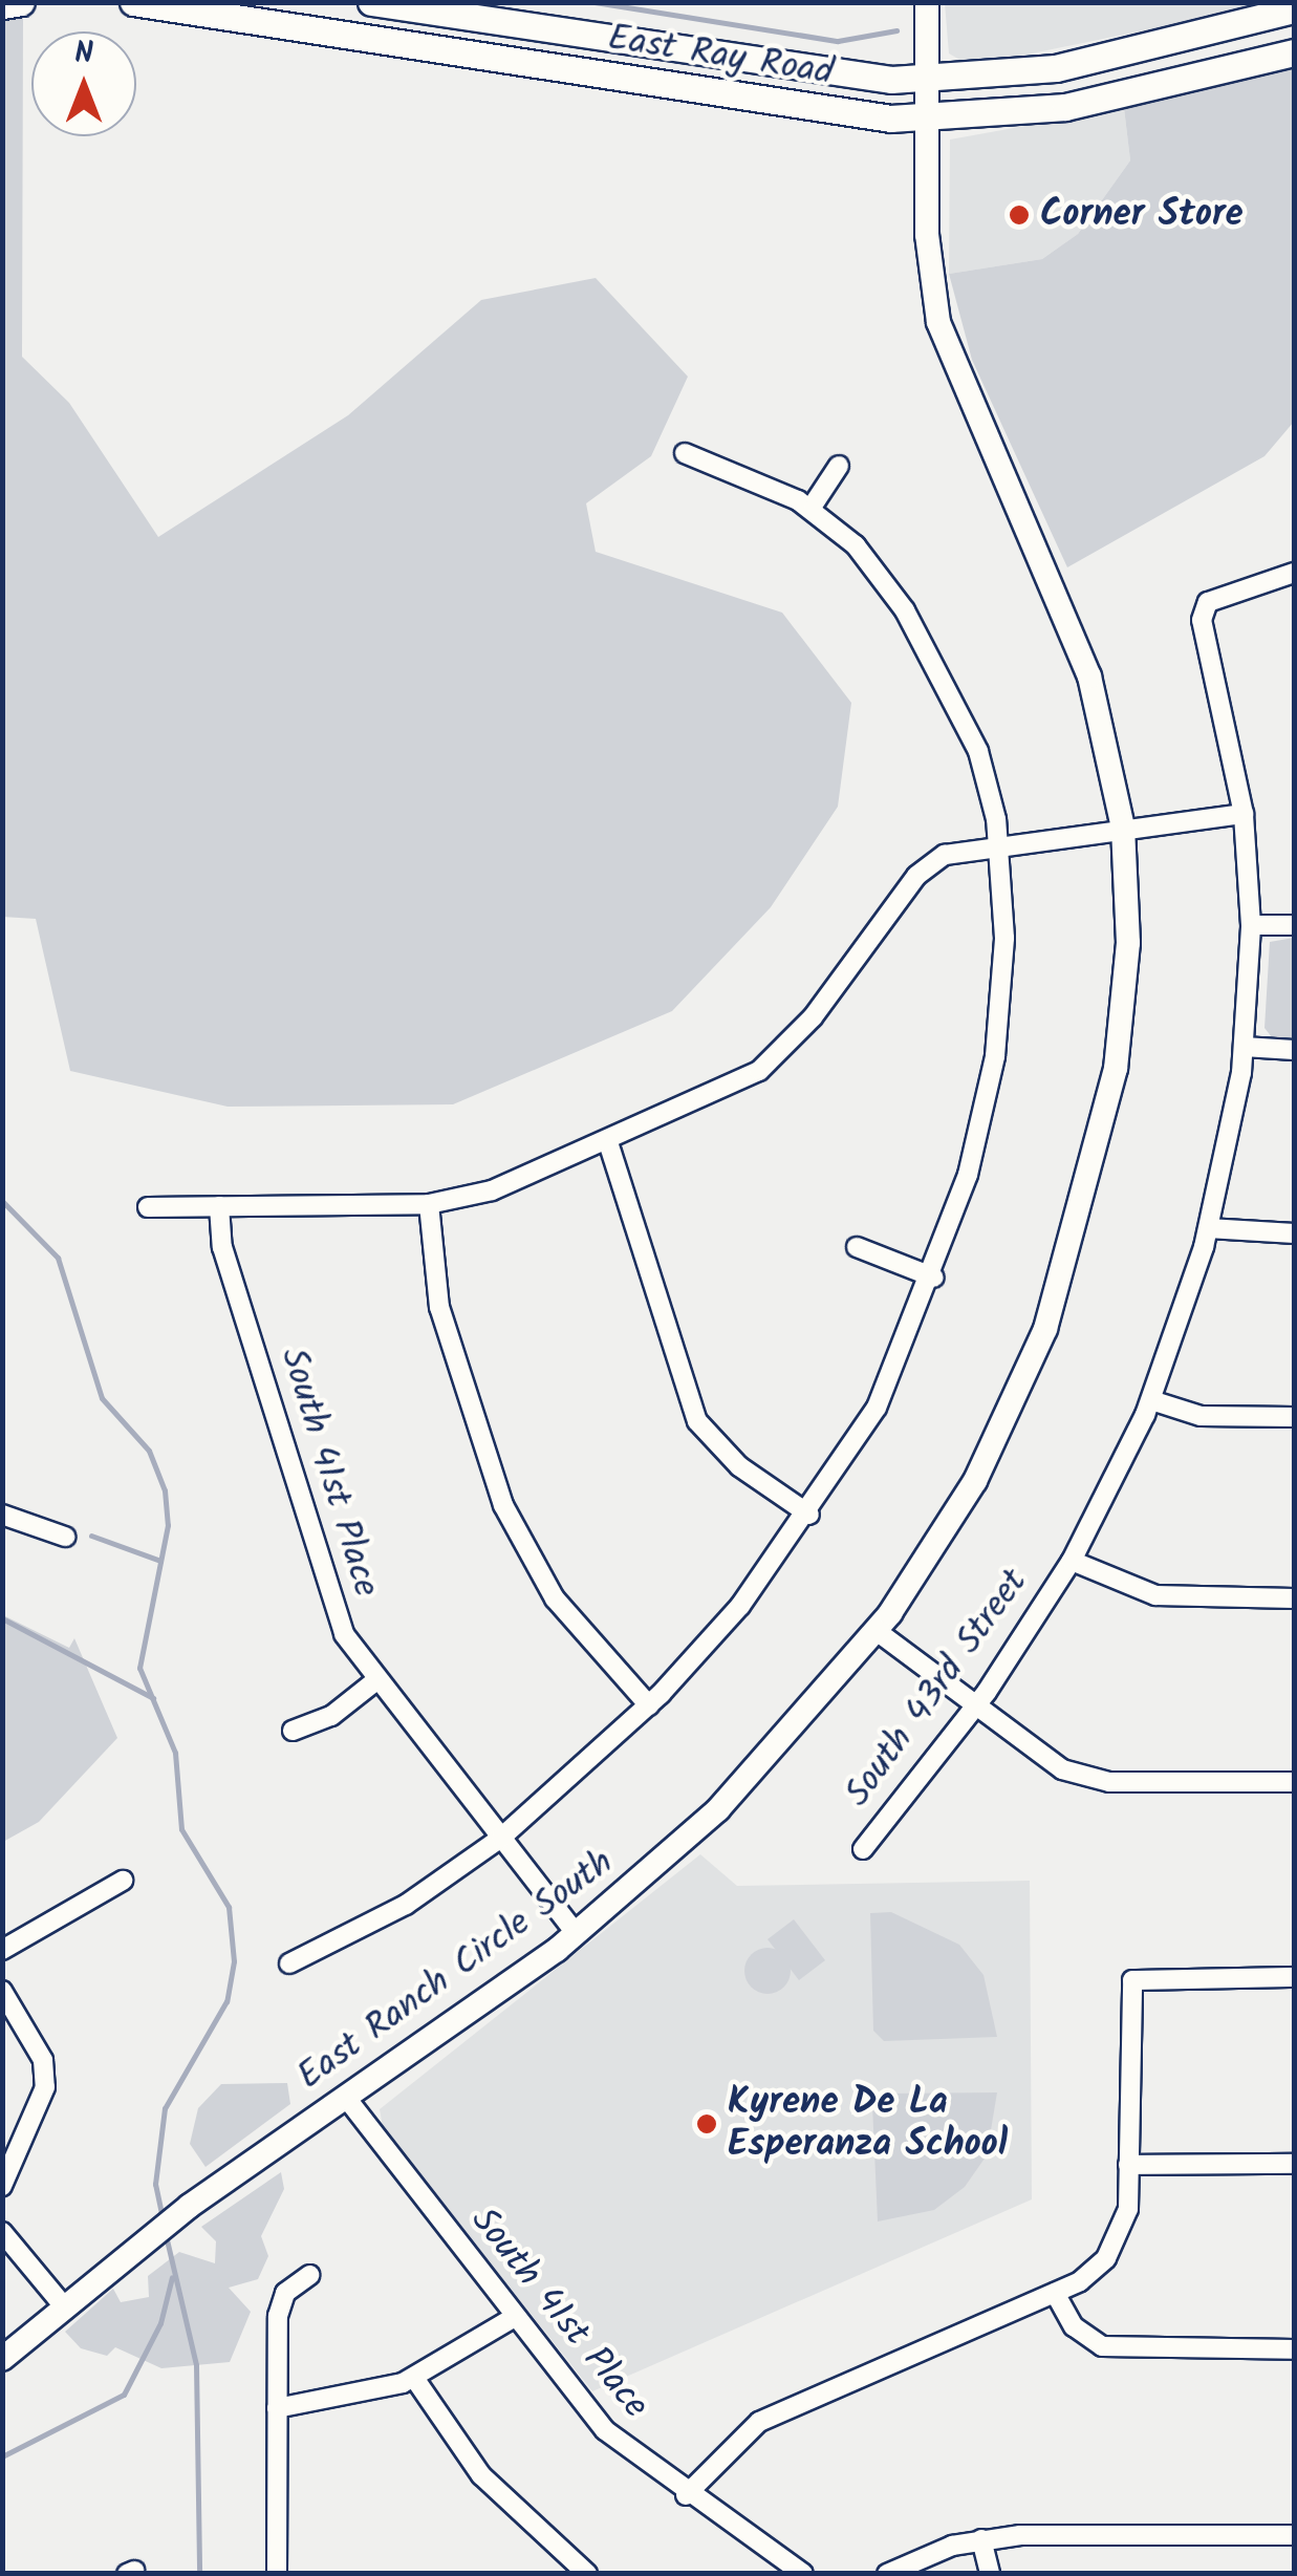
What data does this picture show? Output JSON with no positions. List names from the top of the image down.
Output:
{
  "streets": {
    "main road": ["East Ray Road"],
    "street": ["South 41st Place", "South 43rd Street", "East Ranch Circle South"]
  },
  "crossings": [
    ["East Ray Road", "East Ranch Circle South"],
    ["South 41st Place", "East Ranch Circle South"]
  ],
  "places": ["Corner Store", "Kyrene De La Esperanza School"],
  "north": "top"
}
